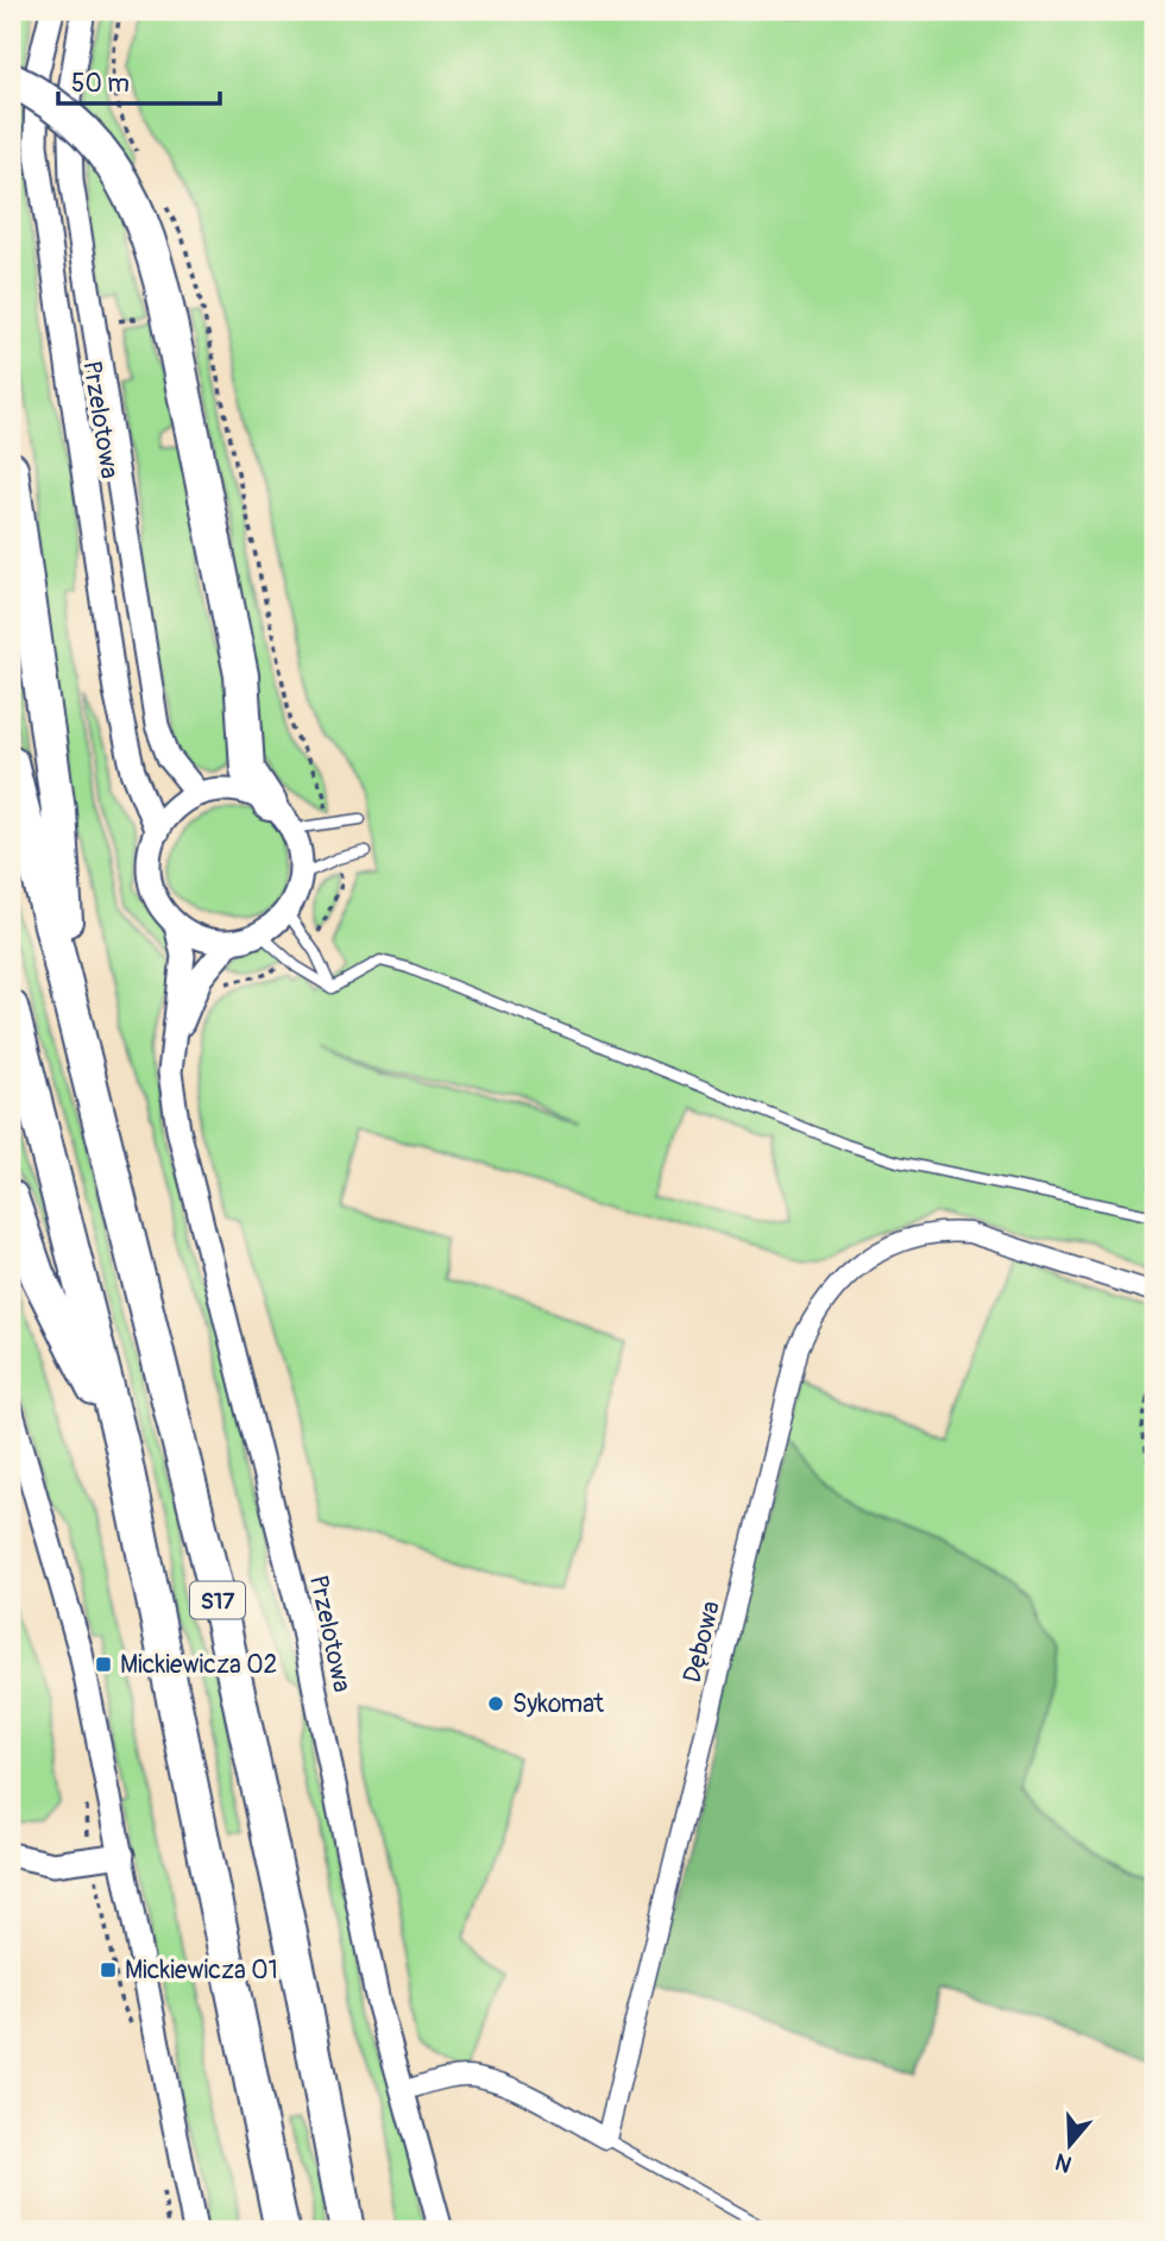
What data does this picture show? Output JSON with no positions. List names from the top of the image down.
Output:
{
  "streets": {
    "highway": ["S17"],
    "street": ["Przelotowa", "Dębowa"]
  },
  "places": {
    "transit": ["Mickiewicza 02", "Mickiewicza 01"],
    "other": ["Sykomat"]
  },
  "scale_bar": "50 m",
  "north": "bottom"
}
